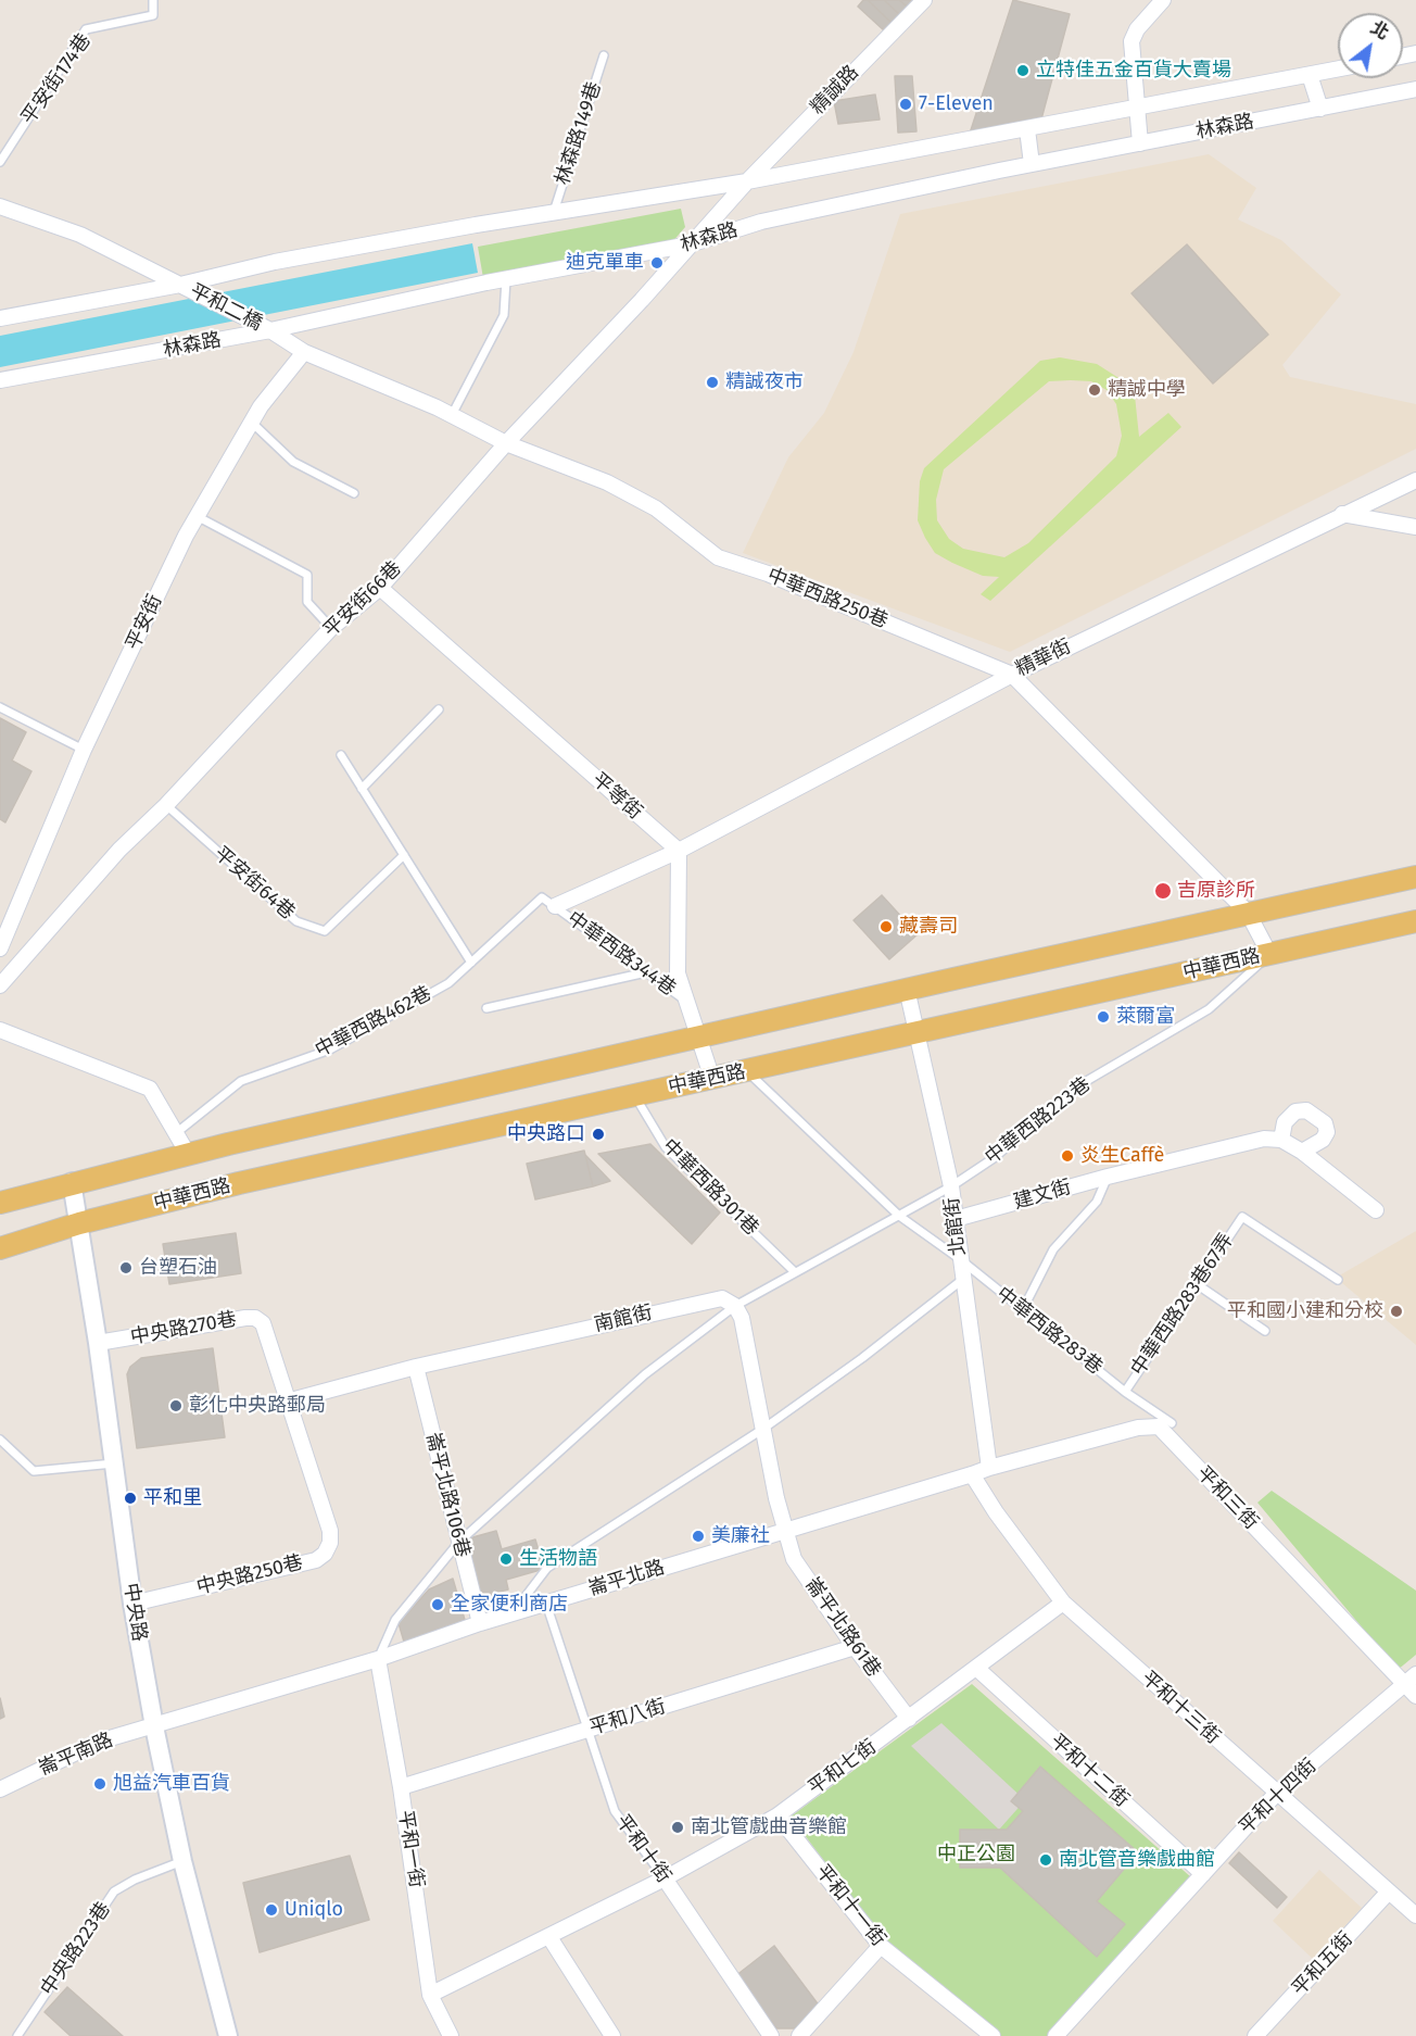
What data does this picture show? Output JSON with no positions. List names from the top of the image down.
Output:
{
  "streets": {
    "main road": ["中華西路"],
    "street": [
      "精誠路",
      "林森路",
      "平和二橋",
      "中華西路250巷",
      "平安街66巷",
      "平安街",
      "精華街",
      "平等街",
      "建文街",
      "北館街",
      "南館街",
      "中央路270巷",
      "崙平北路106巷",
      "平和三街",
      "中央路250巷",
      "崙平北路",
      "中央路",
      "崙平北路61巷",
      "平和十三街",
      "平和八街",
      "崙平南路",
      "平和七街",
      "平和十二街",
      "平和十四街",
      "平和一街",
      "平和十街",
      "平和十一街",
      "平和五街"
    ],
    "lane": [
      "平安街174巷",
      "林森路149巷",
      "平安街64巷",
      "中華西路344巷",
      "中華西路462巷",
      "中華西路223巷",
      "中華西路301巷",
      "中華西路283巷67弄",
      "中華西路283巷",
      "中央路223巷"
    ]
  },
  "crossings": [
    ["精誠路", "林森路"],
    ["精誠路", "平安街66巷"],
    ["林森路", "林森路149巷"],
    ["林森路", "平和二橋"],
    ["林森路", "平安街66巷"],
    ["中華西路250巷", "平安街66巷"],
    ["中華西路250巷", "平安街"],
    ["中華西路250巷", "精華街"],
    ["中華西路250巷", "中華西路"],
    ["中華西路250巷", "中華西路223巷"],
    ["平安街66巷", "平等街"],
    ["平安街66巷", "平安街64巷"],
    ["精華街", "平等街"],
    ["精華街", "中華西路344巷"],
    ["精華街", "中華西路462巷"],
    ["中華西路344巷", "中華西路462巷"],
    ["中華西路", "中華西路223巷"],
    ["中華西路", "中華西路301巷"],
    ["中華西路", "北館街"],
    ["中華西路", "中央路"],
    ["中華西路223巷", "中華西路301巷"],
    ["中華西路223巷", "北館街"],
    ["中華西路223巷", "南館街"],
    ["中華西路223巷", "中華西路283巷"],
    ["中華西路223巷", "崙平北路106巷"],
    ["中華西路223巷", "崙平北路"],
    ["中華西路223巷", "平和一街"],
    ["建文街", "北館街"],
    ["北館街", "中華西路283巷"],
    ["北館街", "崙平北路"],
    ["中華西路283巷67弄", "中華西路283巷"],
    ["南館街", "中央路270巷"],
    ["南館街", "崙平北路106巷"],
    ["南館街", "中央路250巷"],
    ["中央路270巷", "中央路250巷"],
    ["中央路270巷", "中央路"],
    ["中華西路283巷", "平和三街"],
    ["崙平北路106巷", "崙平北路"],
    ["平和三街", "平和十四街"],
    ["中央路250巷", "中央路"],
    ["崙平北路", "中央路"],
    ["崙平北路", "崙平北路61巷"],
    ["崙平北路", "平和十三街"],
    ["崙平北路", "崙平南路"],
    ["崙平北路", "平和一街"],
    ["崙平北路", "平和十街"],
    ["中央路", "崙平南路"],
    ["中央路", "中央路223巷"],
    ["崙平北路61巷", "平和八街"],
    ["崙平北路61巷", "平和七街"],
    ["平和十三街", "平和七街"],
    ["平和十三街", "平和十四街"],
    ["平和十三街", "平和五街"],
    ["平和八街", "平和一街"],
    ["平和八街", "平和十街"],
    ["平和七街", "平和十二街"],
    ["平和七街", "平和一街"],
    ["平和七街", "平和十街"],
    ["平和七街", "平和十一街"],
    ["平和十二街", "平和十四街"]
  ],
  "parks": ["中正公園"],
  "places": [
    "立特佳五金百貨大賣場",
    "7-Eleven",
    "迪克單車",
    "精誠夜市",
    "精誠中學",
    "吉原診所",
    "藏壽司",
    "萊爾富",
    "中央路口",
    "炎生Caffè",
    "台塑石油",
    "平和國小建和分校",
    "彰化中央路郵局",
    "平和里",
    "美廉社",
    "生活物語",
    "全家便利商店",
    "旭益汽車百貨",
    "南北管戲曲音樂館",
    "南北管音樂戲曲館",
    "Uniqlo"
  ],
  "north": "top right"
}
